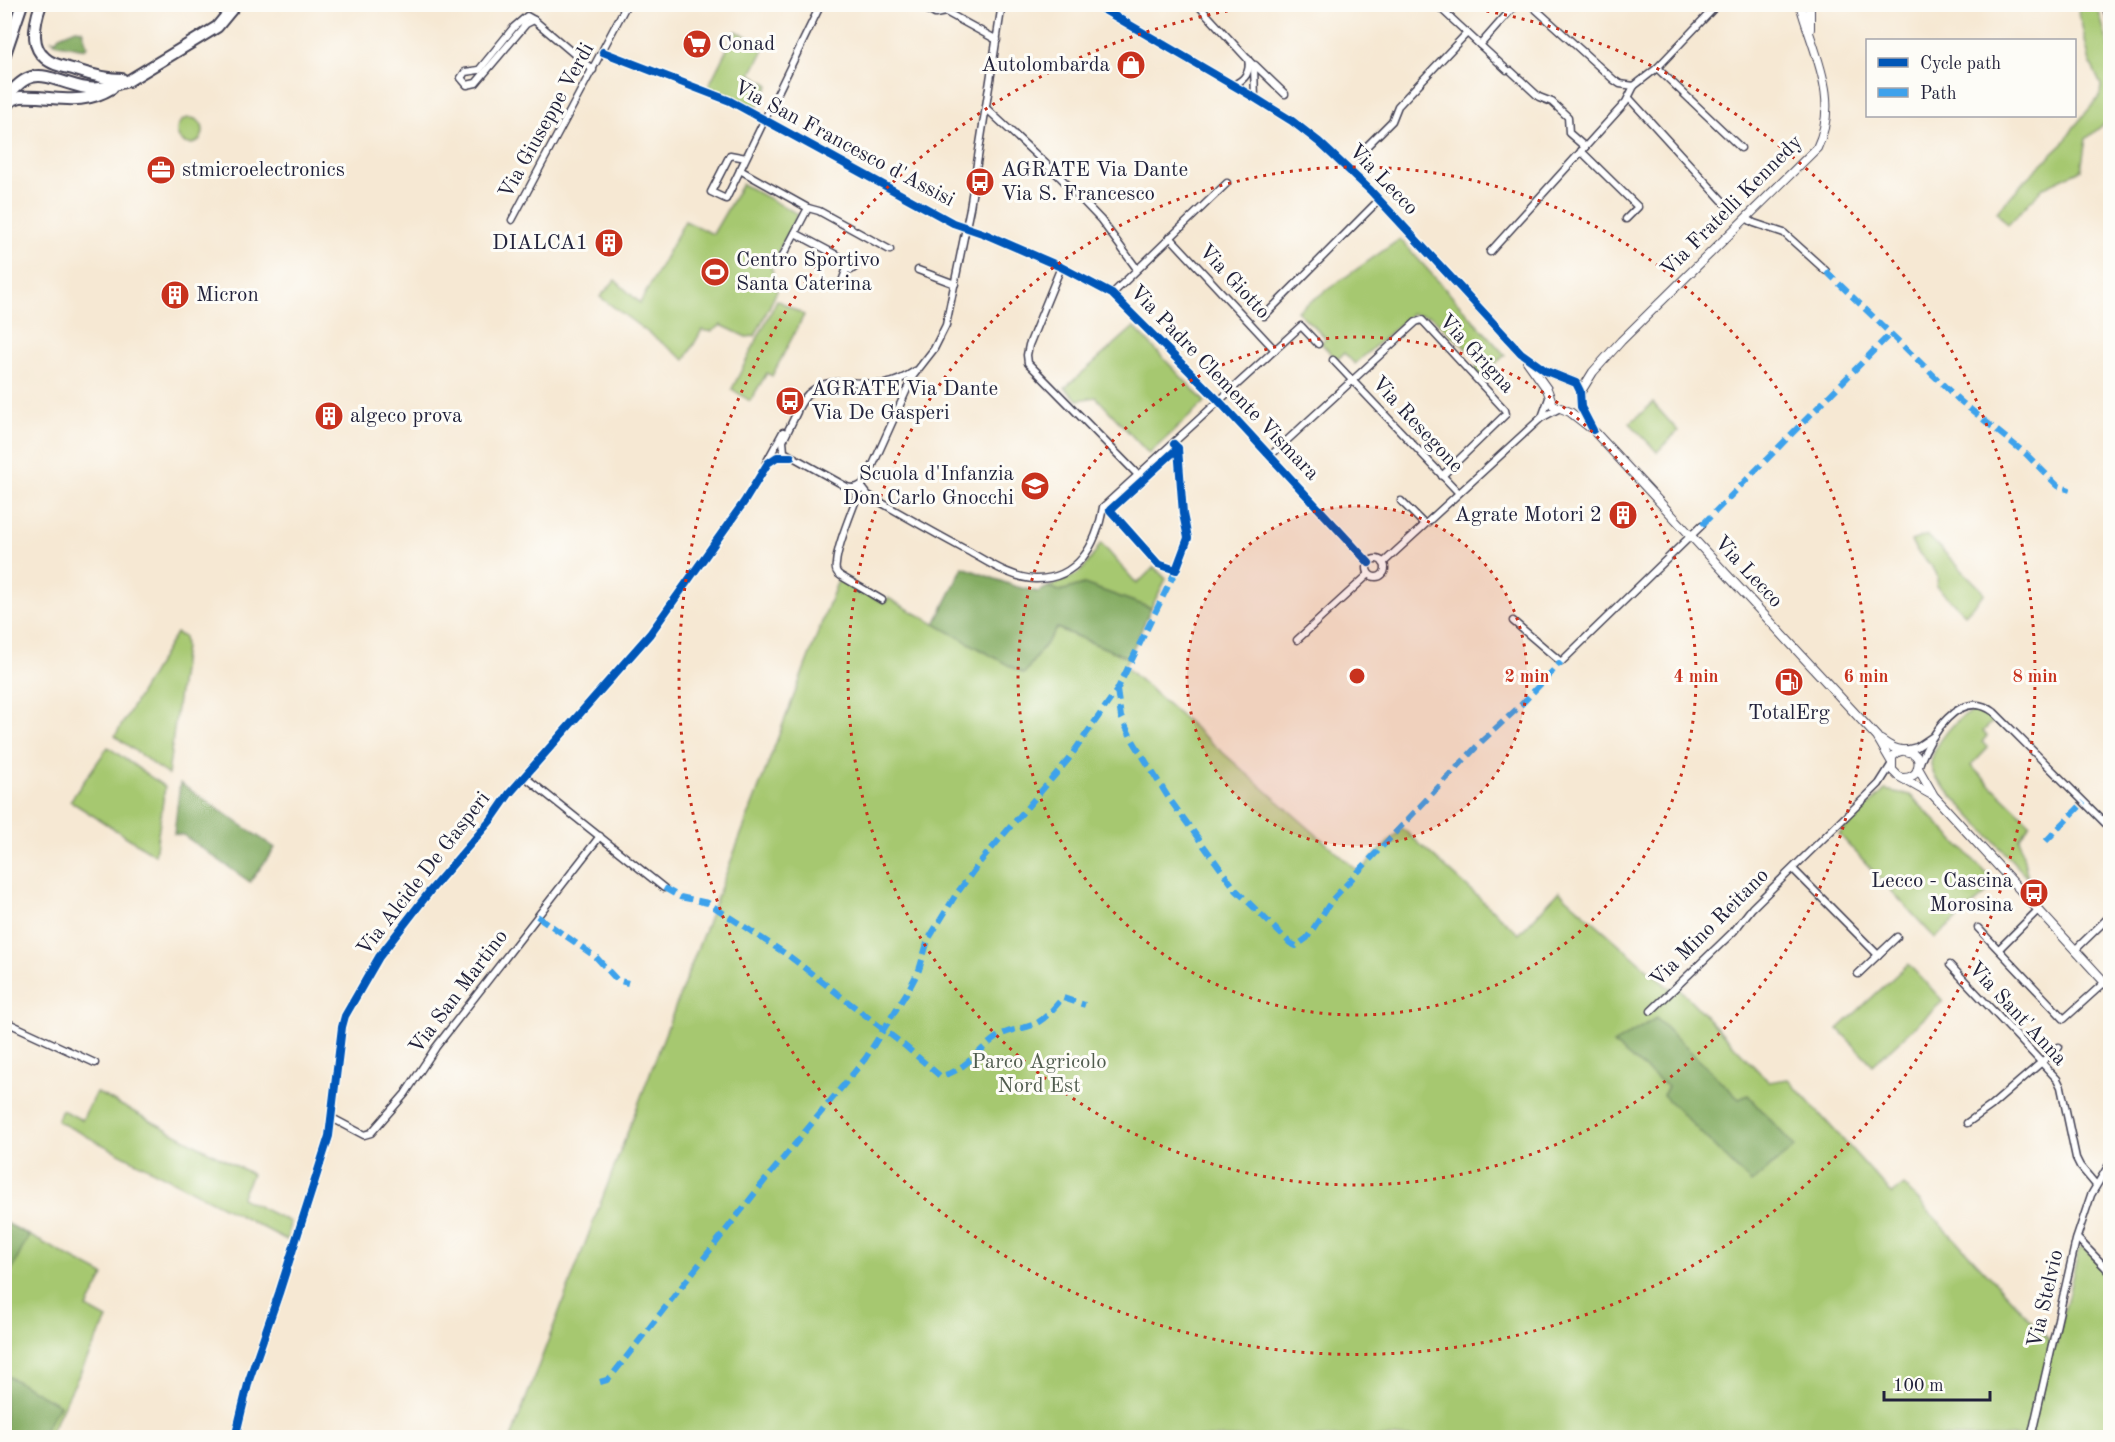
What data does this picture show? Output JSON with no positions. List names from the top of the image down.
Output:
{
  "streets": {
    "street": [
      "Via Giuseppe Verdi",
      "Via San Francesco d'Assisi",
      "Via Lecco",
      "Via Fratelli Kennedy",
      "Via Giotto",
      "Via Grigna",
      "Via Padre Clemente Vismara",
      "Via Resegone",
      "Via Alcide De Gasperi",
      "Via Mino Reitano",
      "Via San Martino",
      "Via Sant'Anna",
      "Via Stelvio"
    ]
  },
  "crossings": [
    ["Via Giuseppe Verdi", "Via San Francesco d'Assisi"],
    ["Via San Francesco d'Assisi", "Via Padre Clemente Vismara"],
    ["Via Lecco", "Via Fratelli Kennedy"],
    ["Via Lecco", "Via Mino Reitano"],
    ["Via Grigna", "Via Resegone"],
    ["Via Alcide De Gasperi", "Via San Martino"],
    ["Via Sant'Anna", "Via Stelvio"]
  ],
  "parks": ["Parco Agricolo Nord Est"],
  "places": {
    "supermarket": ["Conad"],
    "shop": ["Autolombarda"],
    "office": ["stmicroelectronics"],
    "bus stop": ["AGRATE Via Dante Via S. Francesco", "AGRATE Via Dante Via De Gasperi", "Lecco - Cascina Morosina"],
    "building": [
      "DIALCA1",
      "Micron",
      "algeco prova",
      "Agrate Motori 2"
    ],
    "sports": ["Centro Sportivo Santa Caterina"],
    "school or university": ["Scuola d'Infanzia Don Carlo Gnocchi"],
    "fuel station": ["TotalErg"]
  },
  "legend": ["Cycle path", "Path"],
  "scale_bar": "100 m",
  "rings": [
    "2 min",
    "4 min",
    "6 min",
    "8 min"
  ]
}
